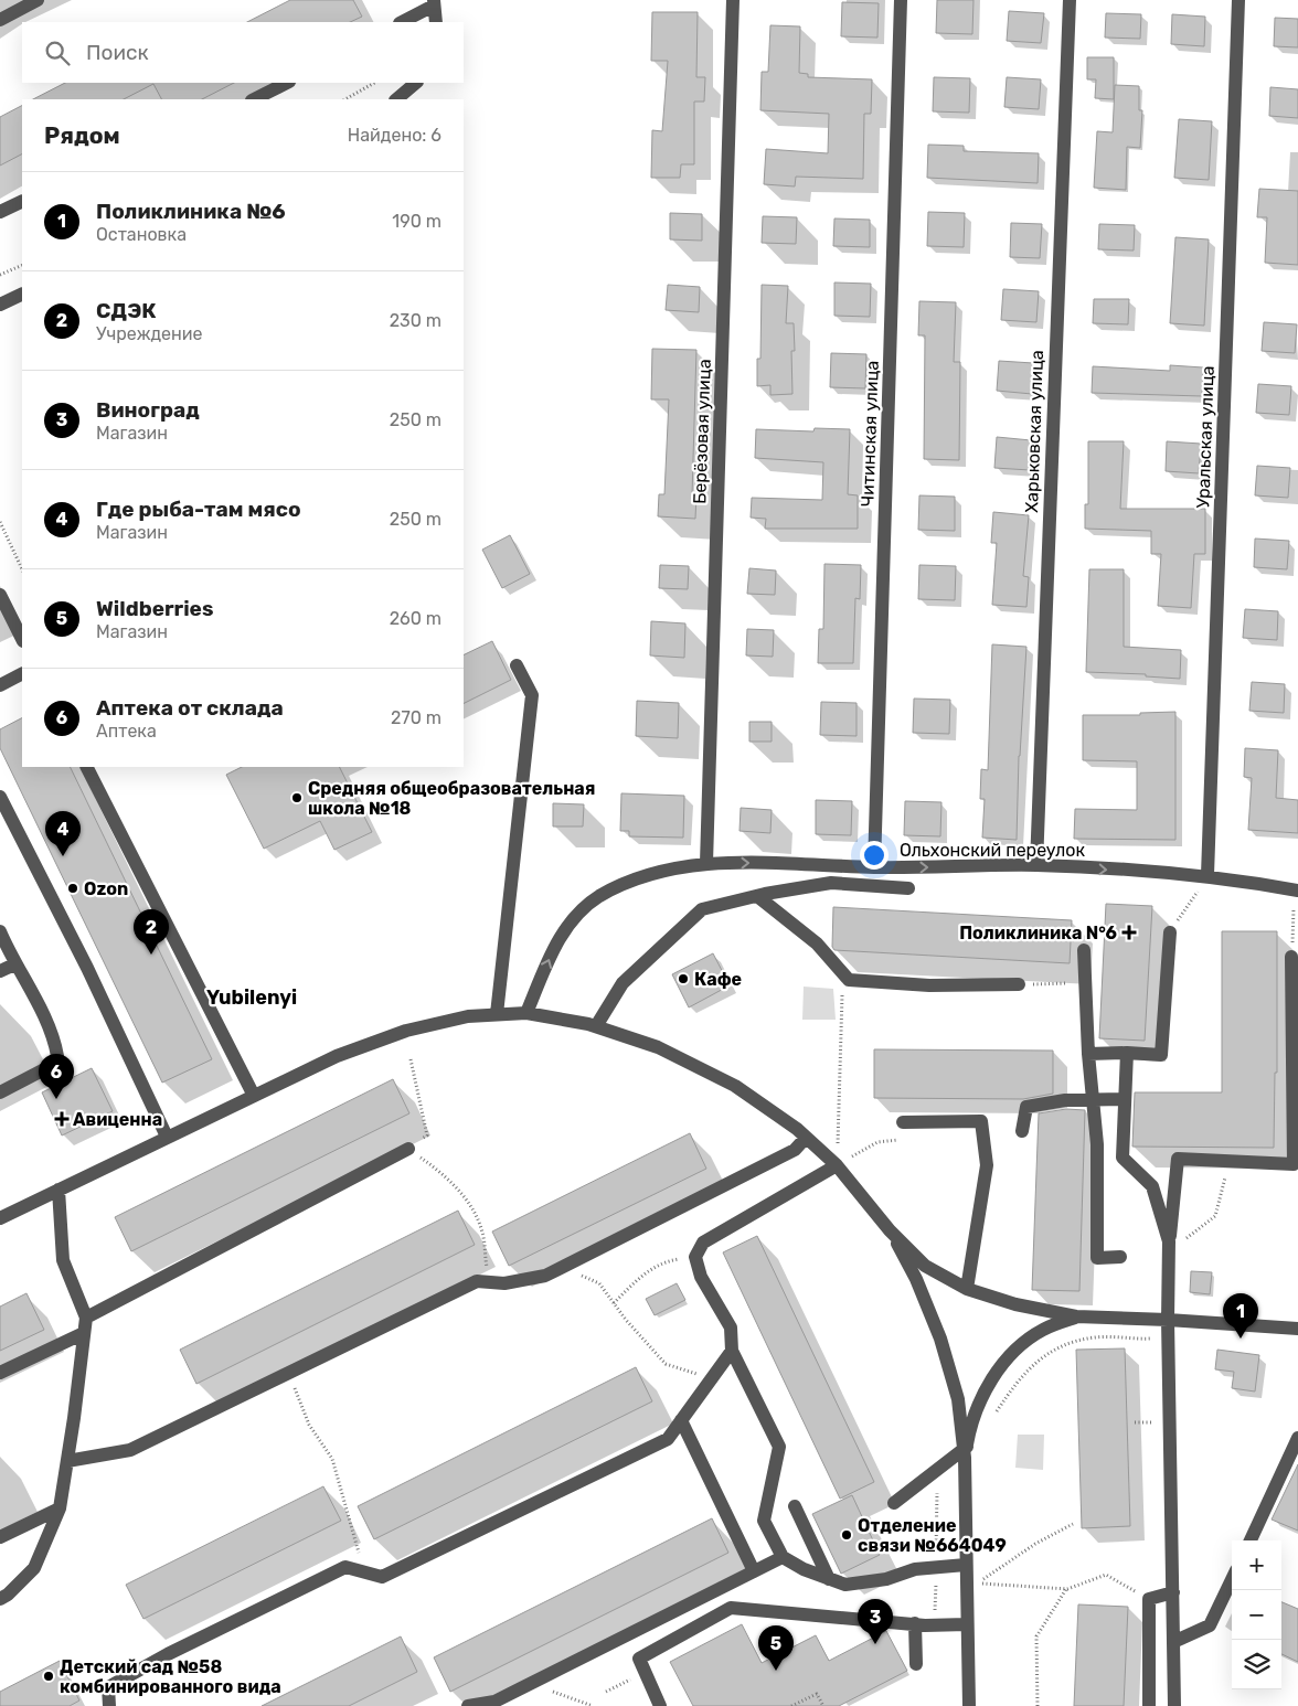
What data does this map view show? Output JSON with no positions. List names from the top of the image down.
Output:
{
  "streets": {
    "street": [
      "Берёзовая улица",
      "Харьковская улица",
      "Читинская улица",
      "Уральская улица",
      "Ольхонский переулок"
    ]
  },
  "crossings": [
    ["Берёзовая улица", "Ольхонский переулок"],
    ["Харьковская улица", "Ольхонский переулок"],
    ["Читинская улица", "Ольхонский переулок"],
    ["Уральская улица", "Ольхонский переулок"]
  ],
  "districts": ["Yubilenyi"],
  "places": {
    "other": [
      "Средняя общеобразовательная школа №18",
      "Ozon",
      "Кафе",
      "Отделение связи №664049",
      "Детский сад №58 комбинированного вида"
    ],
    "health": ["Поликлиника N°6", "Авиценна"]
  },
  "page": {
    "search": "Поиск",
    "heading": ["Рядом", "Найдено: 6"],
    "list": [
      {
        "mark": "1",
        "name": "Поликлиника №6",
        "note": "Остановка",
        "value": "190 m"
      },
      {
        "mark": "2",
        "name": "СДЭК",
        "note": "Учреждение",
        "value": "230 m"
      },
      {
        "mark": "3",
        "name": "Виноград",
        "note": "Магазин",
        "value": "250 m"
      },
      {
        "mark": "4",
        "name": "Где рыба-там мясо",
        "note": "Магазин",
        "value": "250 m"
      },
      {
        "mark": "5",
        "name": "Wildberries",
        "note": "Магазин",
        "value": "260 m"
      },
      {
        "mark": "6",
        "name": "Аптека от склада",
        "note": "Аптека",
        "value": "270 m"
      }
    ],
    "pins": [
      "4",
      "2",
      "6",
      "1",
      "3",
      "5"
    ],
    "map_buttons": ["+", "−"]
  }
}
